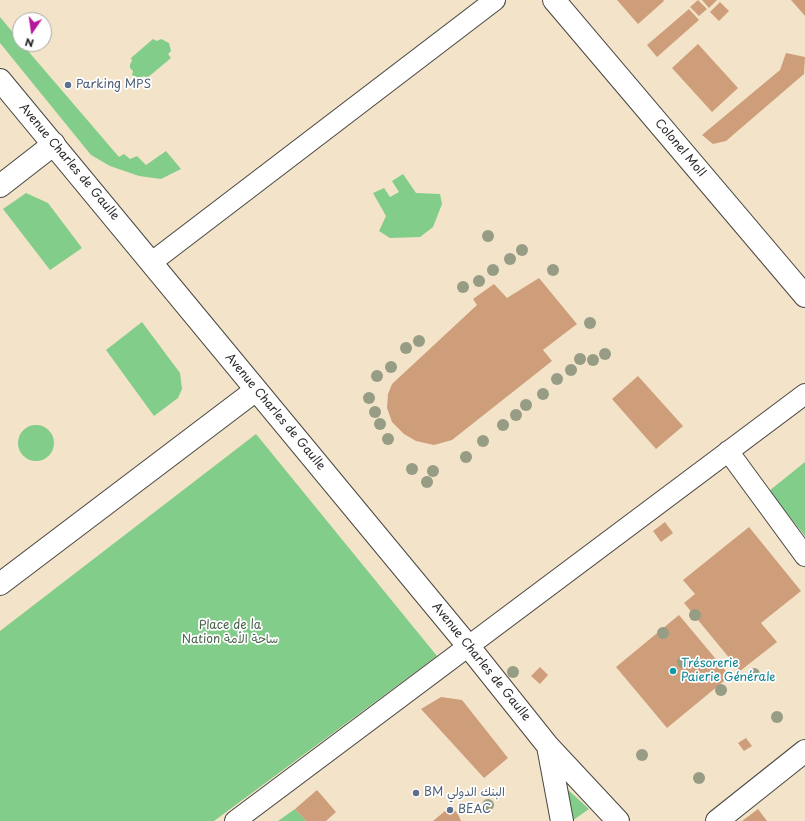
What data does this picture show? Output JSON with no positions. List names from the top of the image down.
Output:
{
  "streets": {
    "main road": ["Colonel Moll", "Avenue Charles de Gaulle"]
  },
  "parks": ["Place de la Nation ساحة الأمة"],
  "places": [
    "Parking MPS",
    "Trésorerie Paierie Générale",
    "BM البنك الدولي",
    "BEAC"
  ],
  "north": "bottom"
}
